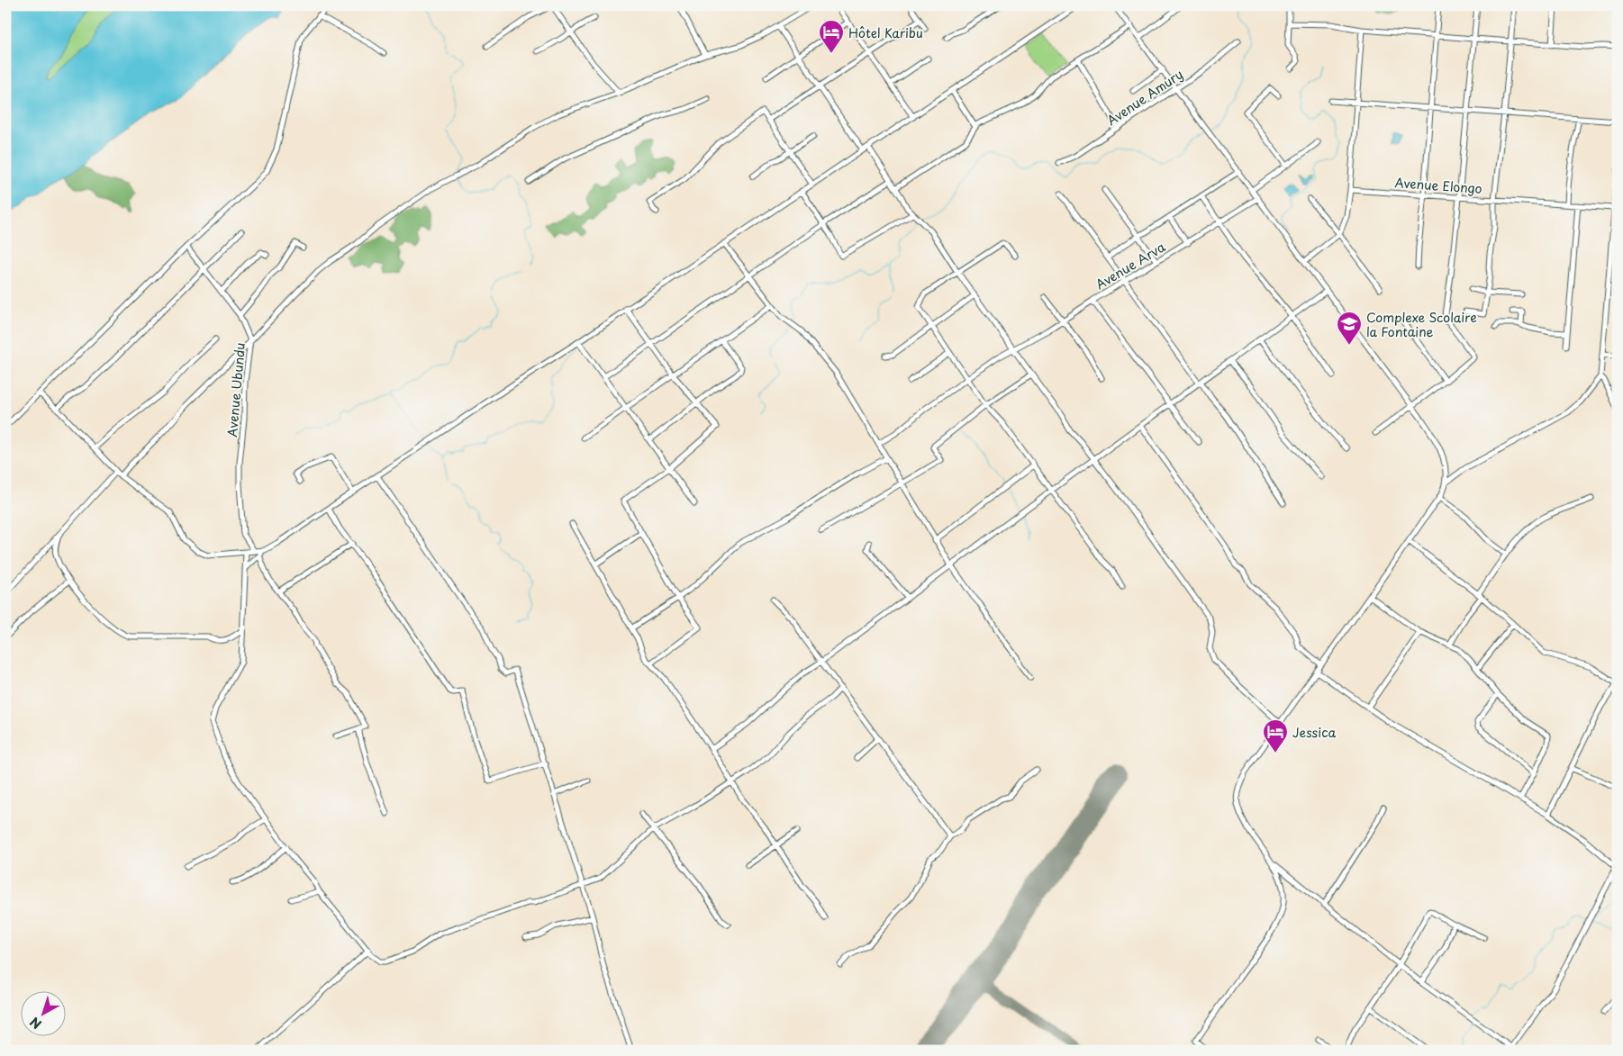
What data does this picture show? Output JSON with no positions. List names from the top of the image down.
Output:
{
  "streets": {
    "street": [
      "Avenue Amury",
      "Avenue Elongo",
      "Avenue Arva",
      "Avenue Ubundu"
    ]
  },
  "places": {
    "hotel": ["Hôtel Karibu", "Jessica"],
    "school or university": ["Complexe Scolaire la Fontaine"]
  },
  "north": "bottom left"
}
